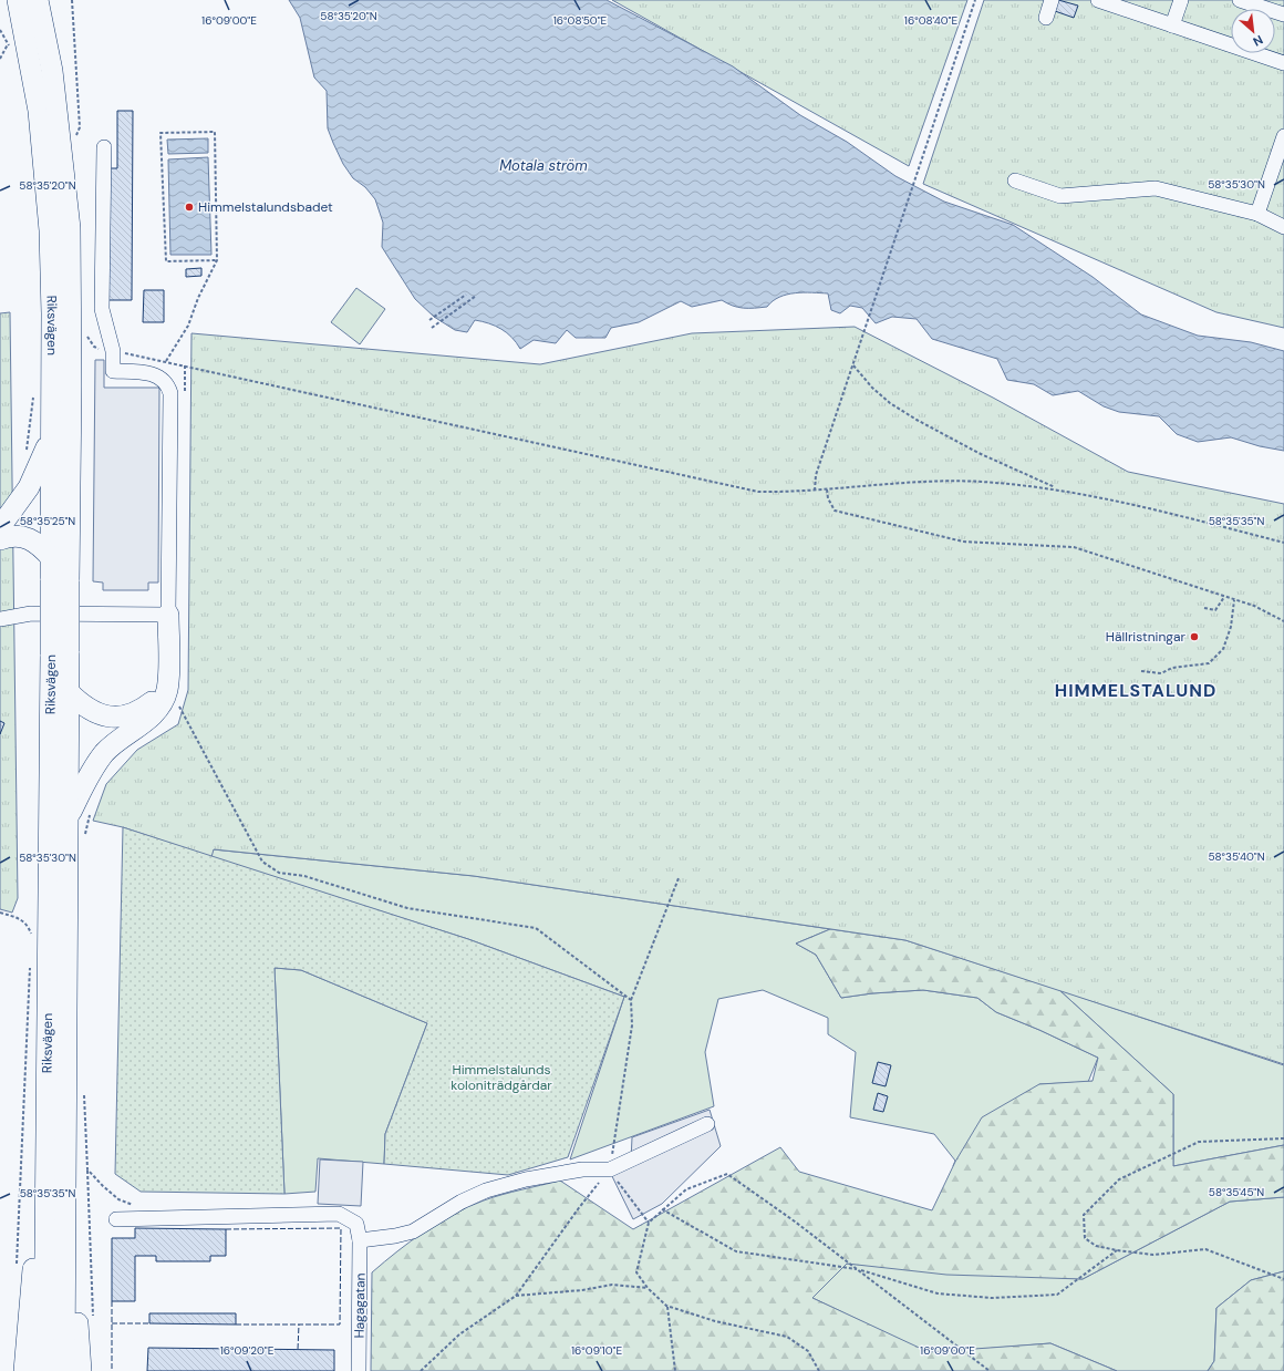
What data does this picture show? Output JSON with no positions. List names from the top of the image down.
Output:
{
  "streets": {
    "highway": ["Riksvägen"],
    "street": ["Hagagatan"]
  },
  "districts": ["HIMMELSTALUND"],
  "water": ["Motala ström"],
  "parks": ["Himmelstalunds koloniträdgårdar"],
  "places": ["Himmelstalundsbadet", "Hällristningar"],
  "north": "bottom right",
  "coordinates": [
    "58°35'20\"N",
    "16°09'00\"E",
    "16°08'50\"E",
    "16°08'40\"E",
    "58°35'30\"N",
    "58°35'35\"N",
    "58°35'25\"N",
    "58°35'40\"N",
    "58°35'45\"N",
    "16°09'20\"E",
    "16°09'10\"E"
  ]
}
